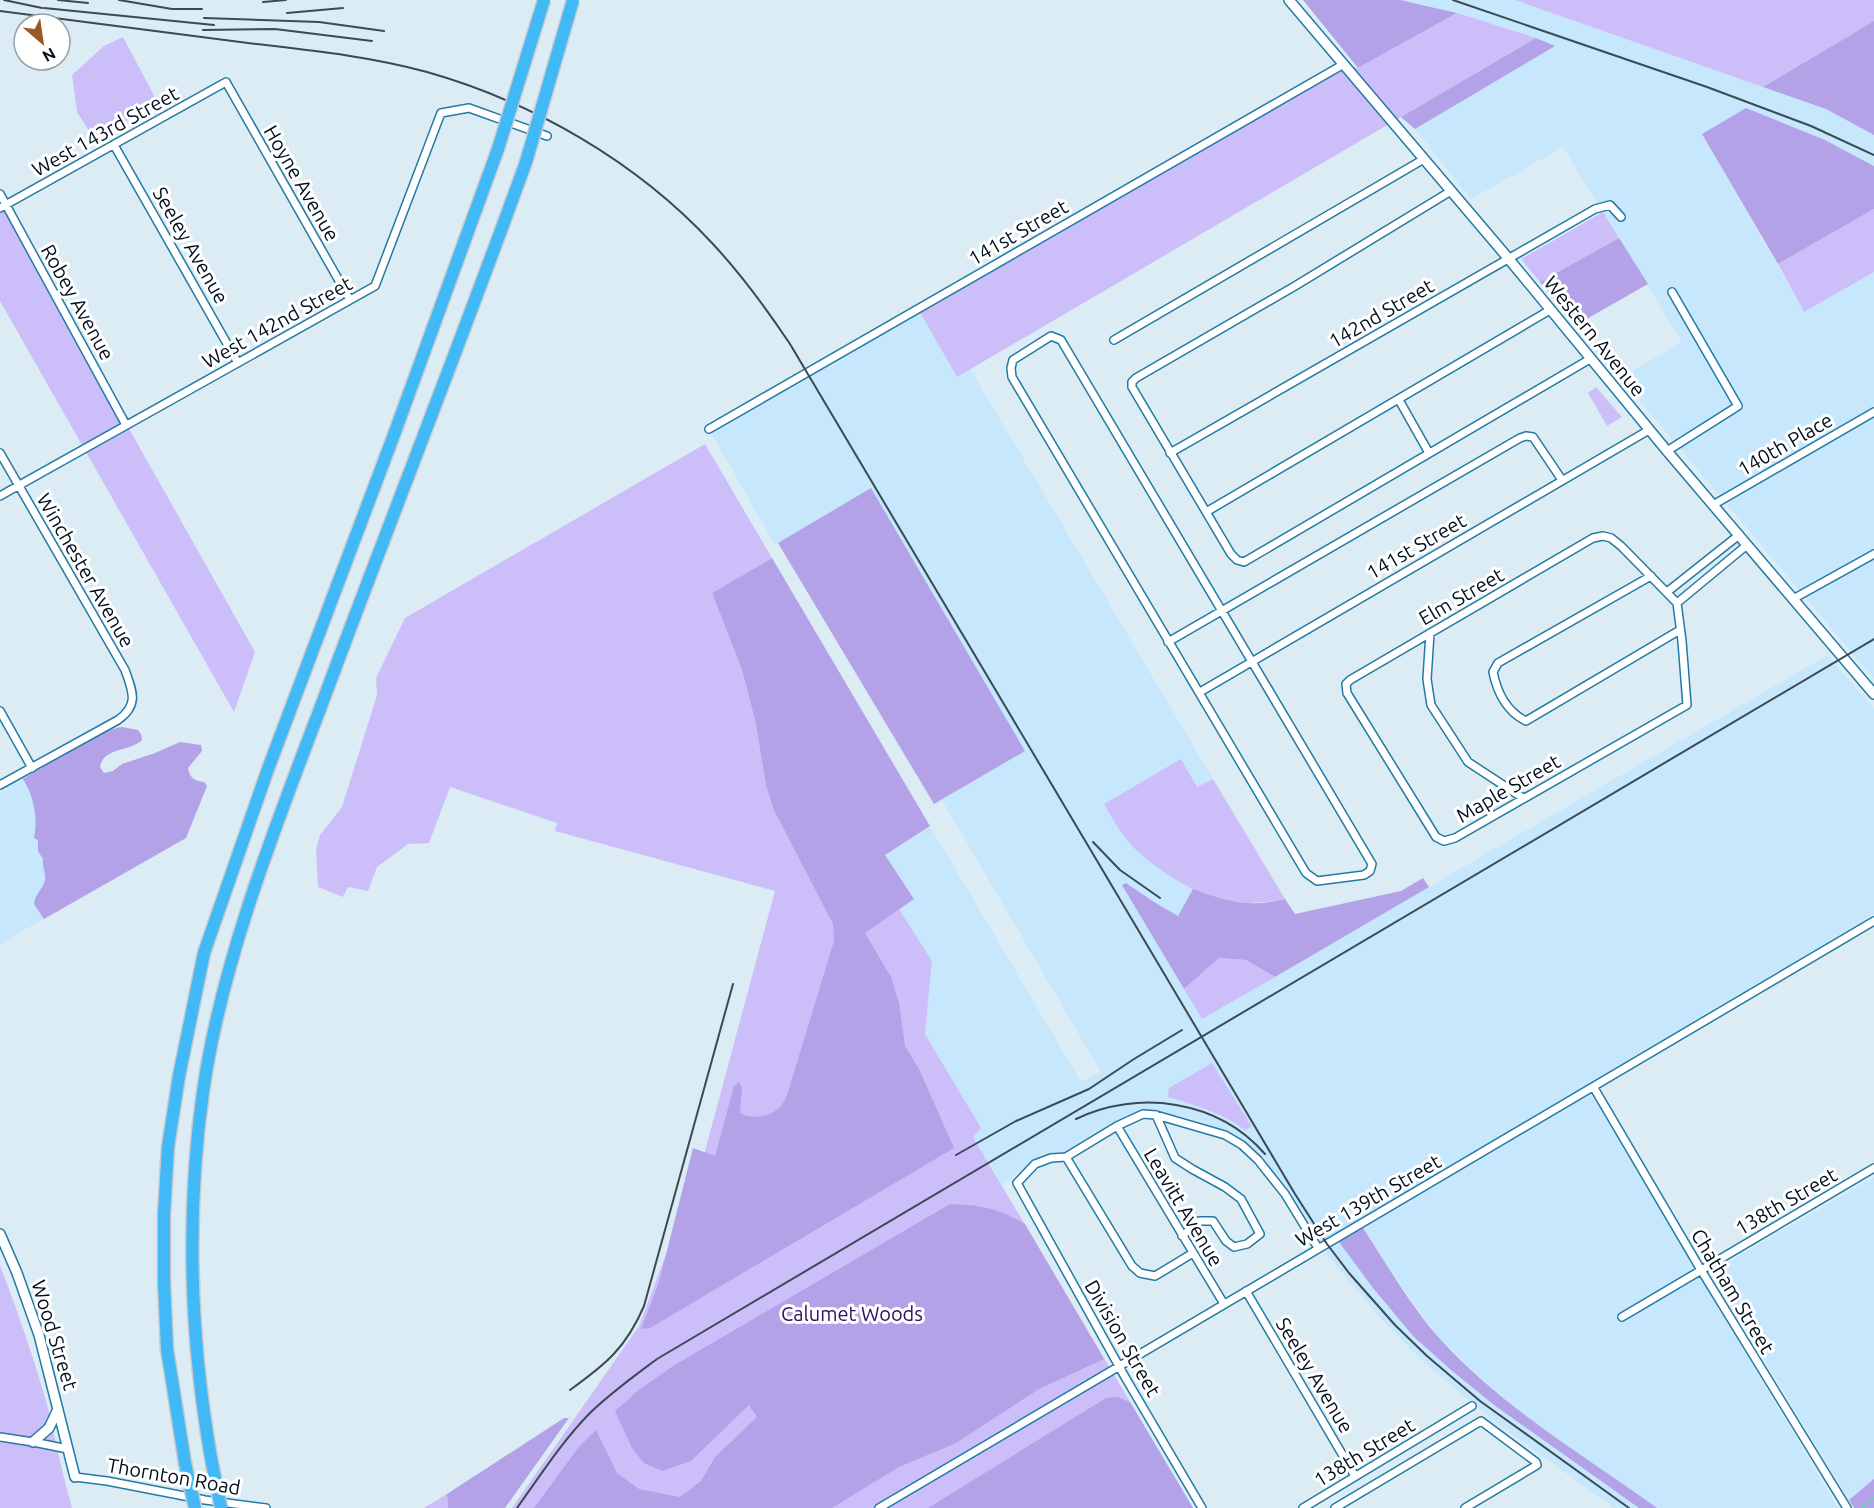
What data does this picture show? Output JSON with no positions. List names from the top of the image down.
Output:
{
  "streets": {
    "main road": ["Western Avenue", "Wood Street"],
    "street": [
      "West 143rd Street",
      "Hoyne Avenue",
      "141st Street",
      "Seeley Avenue",
      "Robey Avenue",
      "142nd Street",
      "West 142nd Street",
      "140th Place",
      "Winchester Avenue",
      "Elm Street",
      "Maple Street",
      "West 139th Street",
      "138th Street",
      "Leavitt Avenue",
      "Chatham Street",
      "Division Street",
      "Thornton Road"
    ]
  },
  "crossings": [
    ["West 143rd Street", "Hoyne Avenue"],
    ["West 143rd Street", "Seeley Avenue"],
    ["West 143rd Street", "Robey Avenue"],
    ["Hoyne Avenue", "West 142nd Street"],
    ["141st Street", "Western Avenue"],
    ["Seeley Avenue", "West 142nd Street"],
    ["Seeley Avenue", "West 139th Street"],
    ["Seeley Avenue", "138th Street"],
    ["Robey Avenue", "West 142nd Street"],
    ["142nd Street", "Western Avenue"],
    ["West 142nd Street", "Winchester Avenue"],
    ["Western Avenue", "140th Place"],
    ["Elm Street", "Maple Street"],
    ["West 139th Street", "Leavitt Avenue"],
    ["West 139th Street", "Chatham Street"],
    ["West 139th Street", "Division Street"],
    ["138th Street", "Chatham Street"],
    ["Wood Street", "Thornton Road"]
  ],
  "parks": ["Calumet Woods"],
  "north": "bottom right"
}
